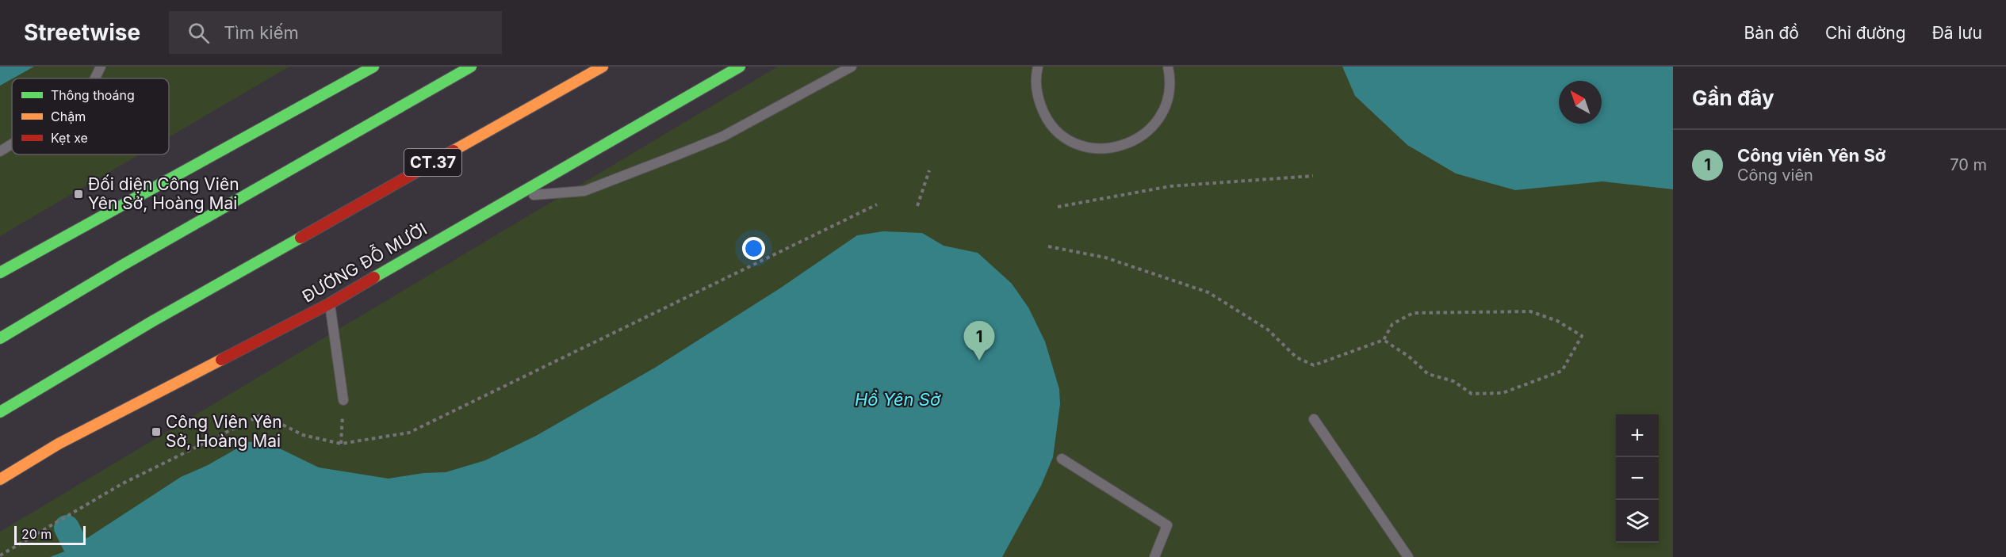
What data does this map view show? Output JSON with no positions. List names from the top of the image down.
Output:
{
  "streets": {
    "main road": ["CT.37", "ĐƯỜNG ĐỖ MƯỜI"]
  },
  "water": ["Hồ Yên Sở"],
  "places": {
    "transit": ["Đối diện Công Viên Yên Sở, Hoàng Mai", "Công Viên Yên Sở, Hoàng Mai"]
  },
  "legend": ["Thông thoáng", "Chậm", "Kẹt xe"],
  "scale_bar": "20 m",
  "north": "top left",
  "page": {
    "header": "Streetwise",
    "search": "Tìm kiếm",
    "nav": ["Bản đồ", "Chỉ đường", "Đã lưu"],
    "heading": "Gần đây",
    "list": [
      {
        "mark": "1",
        "name": "Công viên Yên Sở",
        "note": "Công viên",
        "value": "70 m"
      }
    ],
    "pins": "1",
    "map_buttons": ["+", "−"],
    "scale": "20 m"
  }
}
